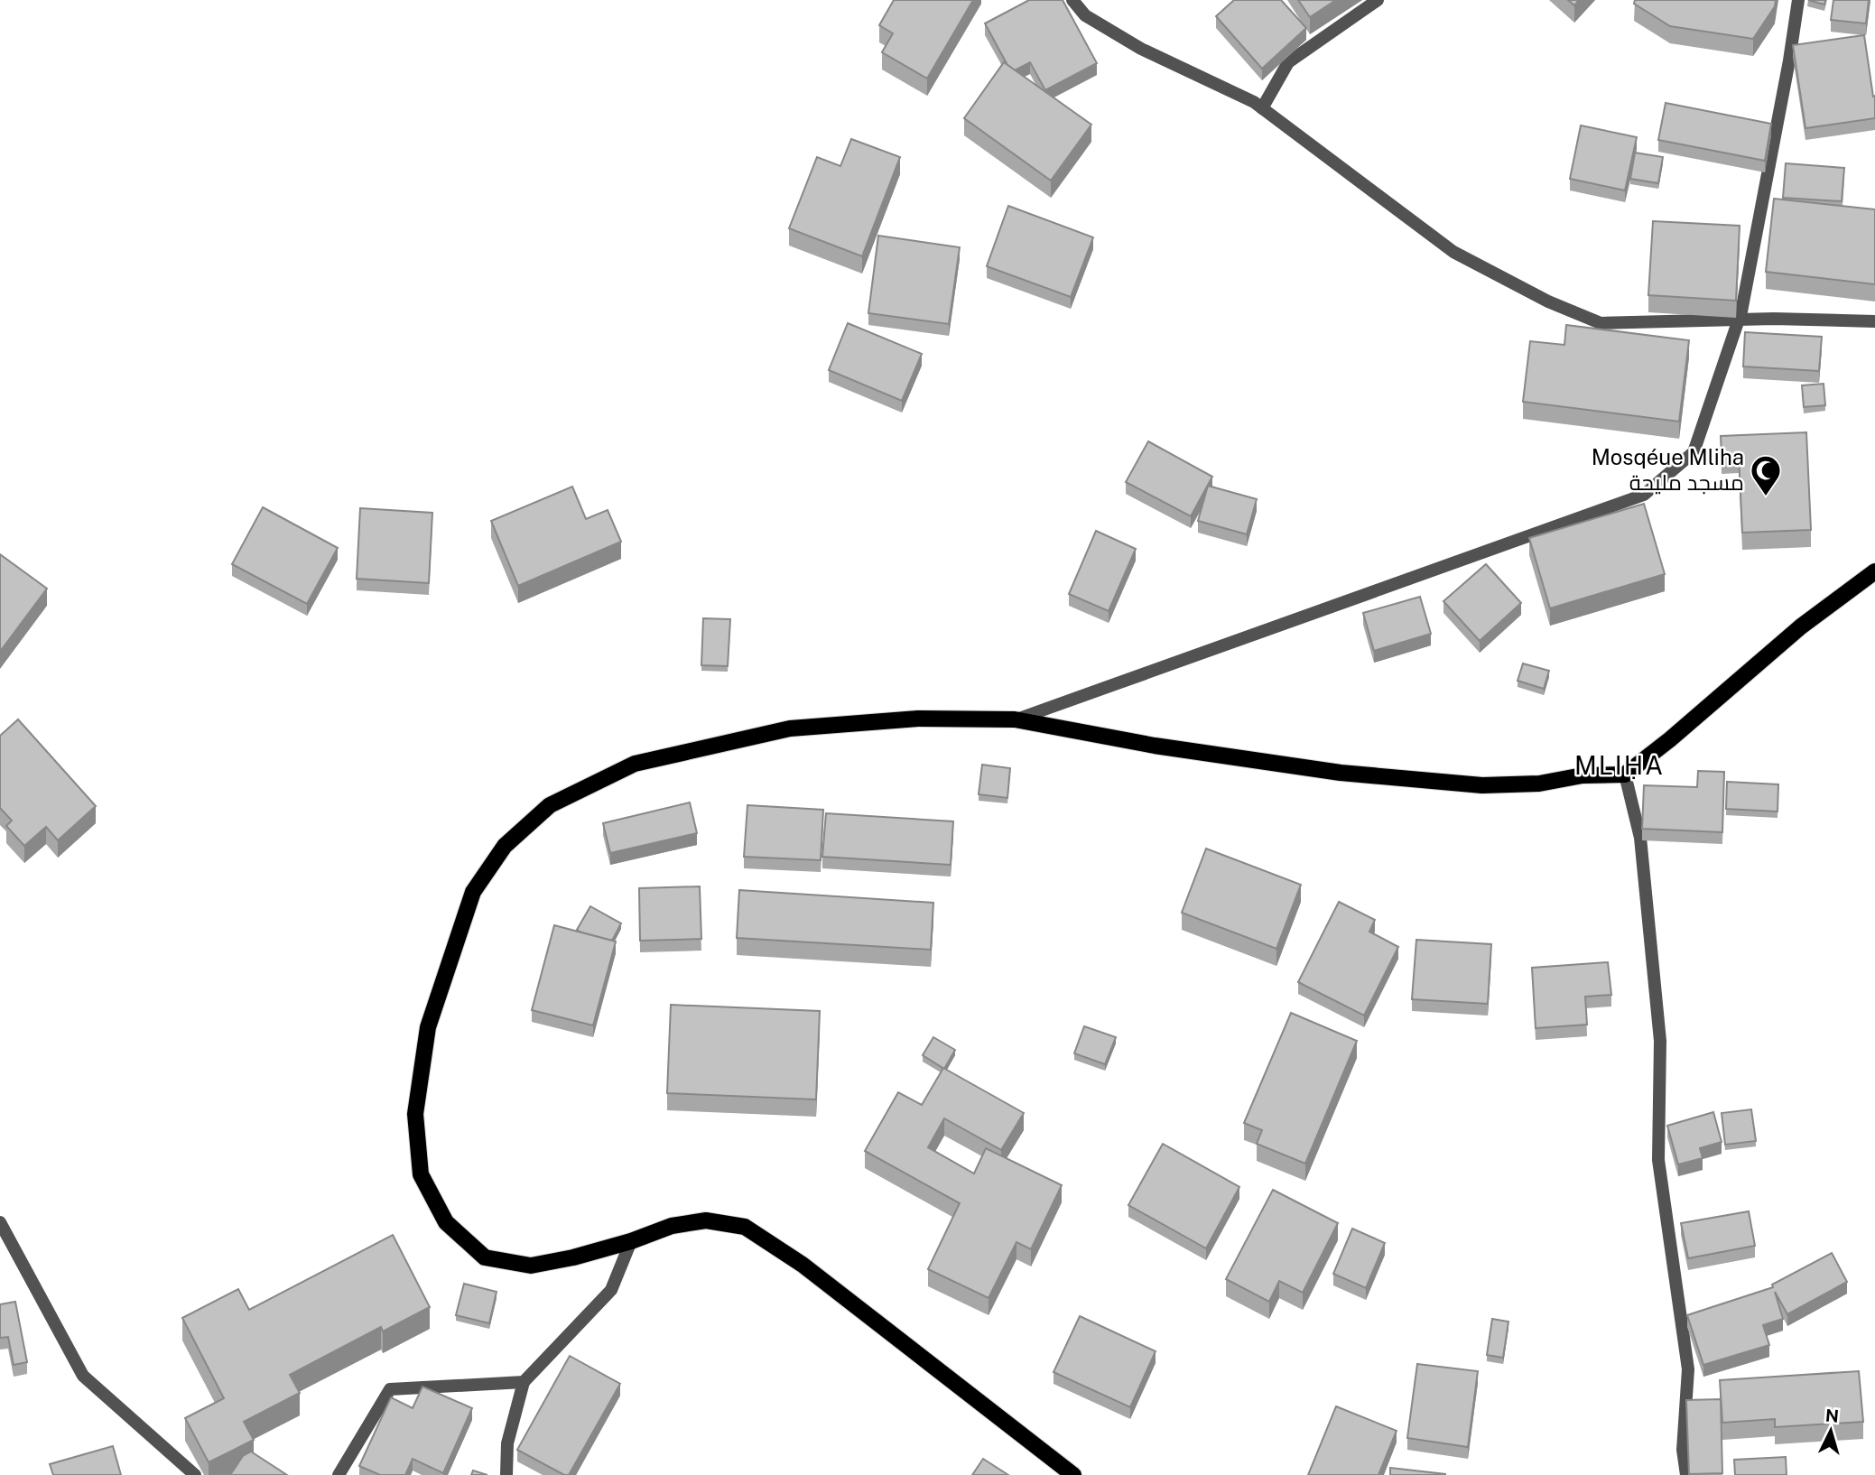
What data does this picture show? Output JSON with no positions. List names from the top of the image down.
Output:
{
  "districts": ["MLIḤA"],
  "places": {
    "mosque": ["Mosqéue Mliha مسجد مليحة"]
  },
  "north": "top"
}
